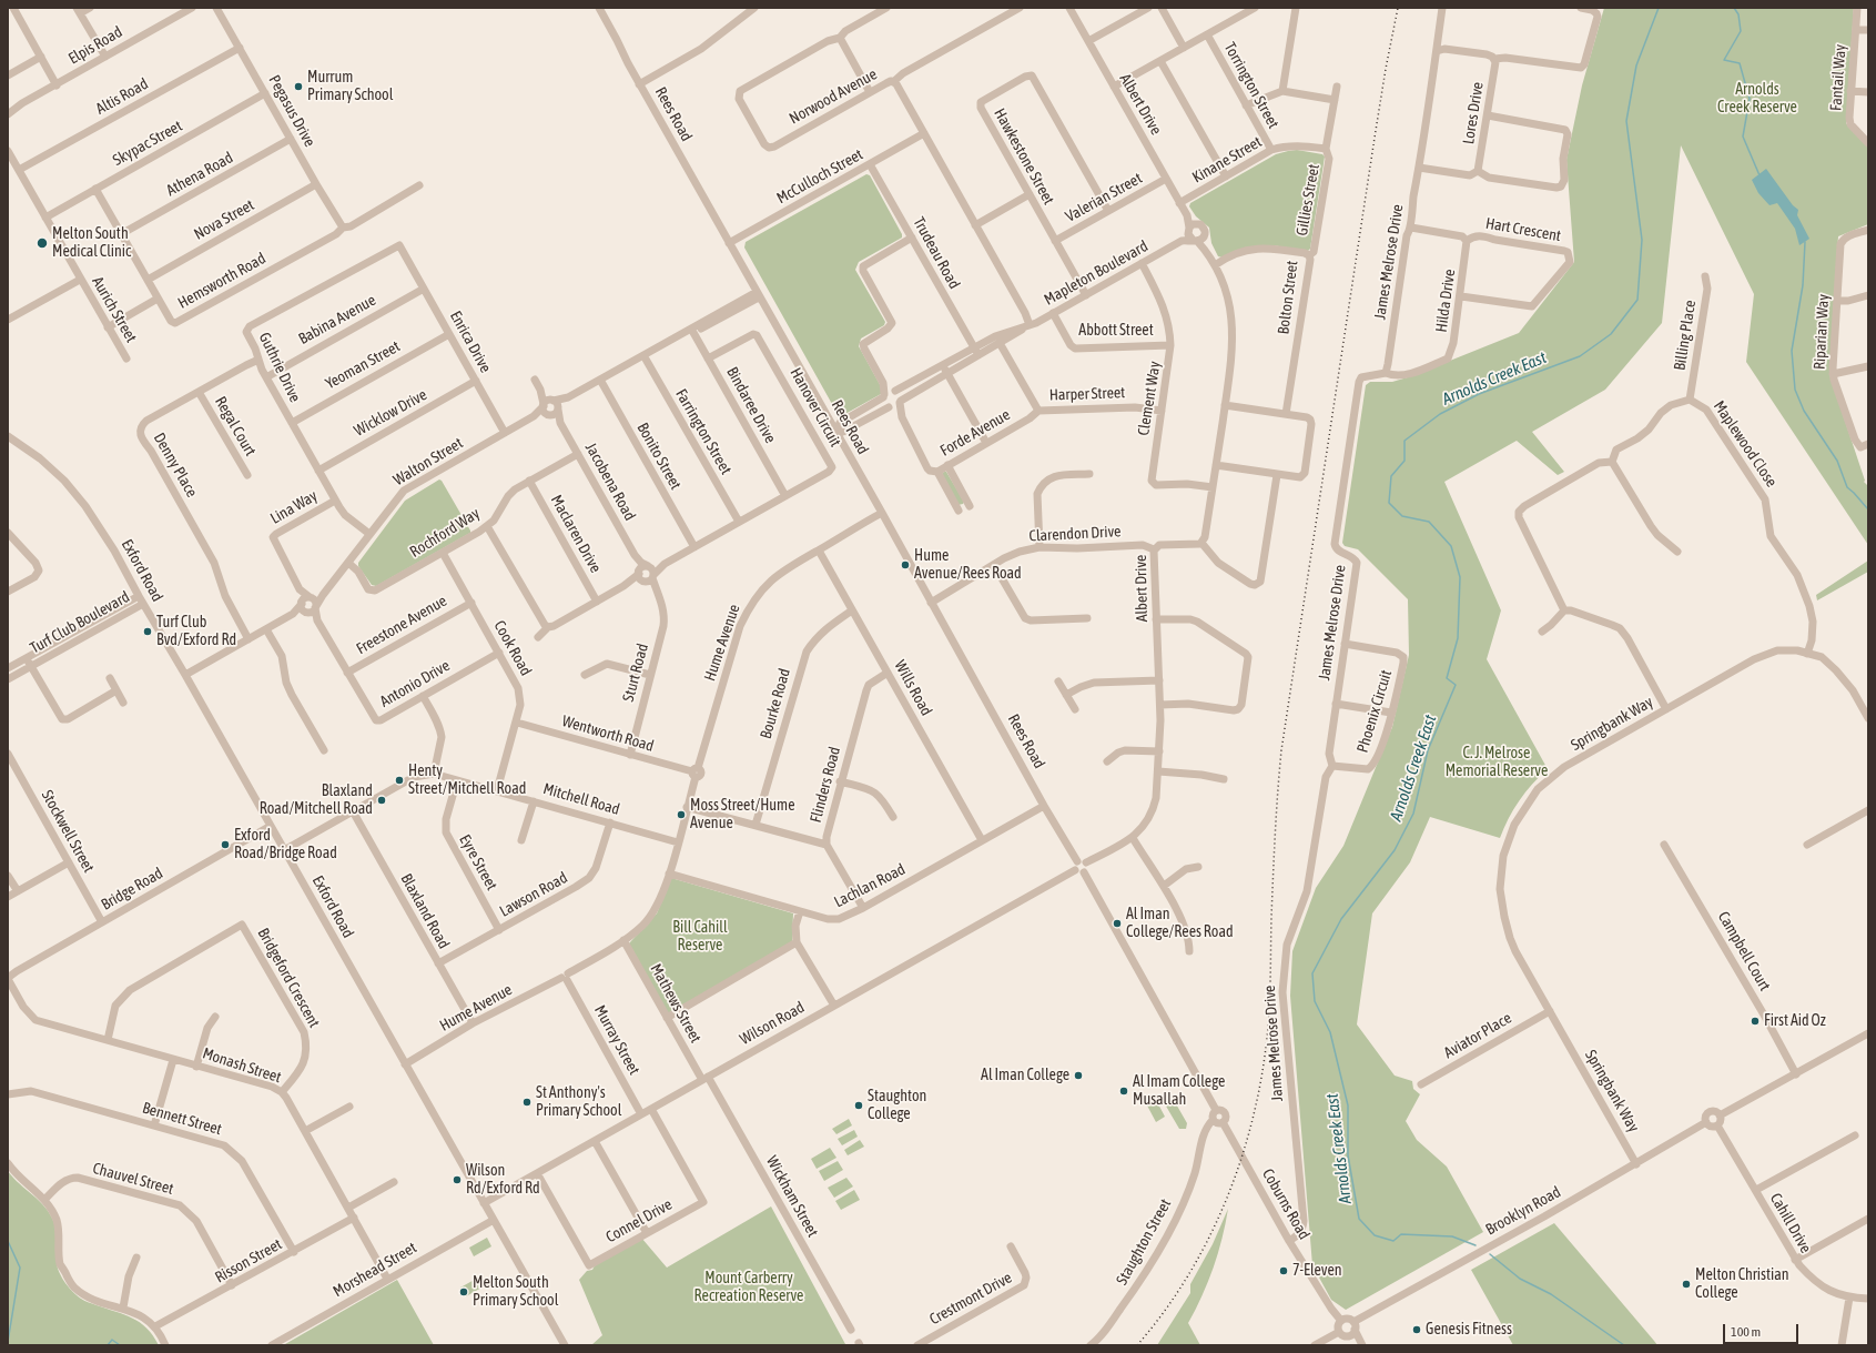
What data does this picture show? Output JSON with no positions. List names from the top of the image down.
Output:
{
  "streets": {
    "street": [
      "Elpis Road",
      "Fantail Way",
      "Torrington Street",
      "Altis Road",
      "Norwood Avenue",
      "Albert Drive",
      "Pegasus Drive",
      "Lores Drive",
      "Rees Road",
      "Skypac Street",
      "Hawkestone Street",
      "Kinane Street",
      "Athena Road",
      "McCulloch Street",
      "Valerian Street",
      "Gillies Street",
      "Nova Street",
      "Hart Crescent",
      "Trudeau Road",
      "James Melrose Drive",
      "Mapleton Boulevard",
      "Hemsworth Road",
      "Bolton Street",
      "Hilda Drive",
      "Aurich Street",
      "Babina Avenue",
      "Abbott Street",
      "Riparian Way",
      "Billing Place",
      "Enrica Drive",
      "Yeoman Street",
      "Guthrie Drive",
      "Harper Street",
      "Clement Way",
      "Bindaree Drive",
      "Hanover Circuit",
      "Wicklow Drive",
      "Regal Court",
      "Farrington Street",
      "Forde Avenue",
      "Maplewood Close",
      "Bonito Street",
      "Walton Street",
      "Denny Place",
      "Jacobena Road",
      "Lina Way",
      "Rochford Way",
      "Maclaren Drive",
      "Clarendon Drive",
      "Exford Road",
      "Turf Club Boulevard",
      "Freestone Avenue",
      "Hume Avenue",
      "Cook Road",
      "Sturt Road",
      "Antonio Drive",
      "Wills Road",
      "Bourke Road",
      "Phoenix Circuit",
      "Springbank Way",
      "Wentworth Road",
      "Flinders Road",
      "Mitchell Road",
      "Stockwell Street",
      "Eyre Street",
      "Lachlan Road",
      "Bridge Road",
      "Lawson Road",
      "Blaxland Road",
      "Campbell Court",
      "Bridgeford Crescent",
      "Mathews Street",
      "Wilson Road",
      "Aviator Place",
      "Murray Street",
      "Monash Street",
      "Bennett Street",
      "Chauvel Street",
      "Wickham Street",
      "Coburns Road",
      "Brooklyn Road",
      "Connel Drive",
      "Cahill Drive",
      "Staughton Street",
      "Risson Street",
      "Morshead Street",
      "Crestmont Drive"
    ]
  },
  "crossings": [
    ["Torrington Street", "Kinane Street"],
    ["Altis Road", "Pegasus Drive"],
    ["Altis Road", "Aurich Street"],
    ["Norwood Avenue", "McCulloch Street"],
    ["Norwood Avenue", "Mapleton Boulevard"],
    ["Albert Drive", "Rees Road"],
    ["Albert Drive", "Kinane Street"],
    ["Albert Drive", "Valerian Street"],
    ["Albert Drive", "Mapleton Boulevard"],
    ["Albert Drive", "Clarendon Drive"],
    ["Albert Drive", "Wilson Road"],
    ["Pegasus Drive", "Skypac Street"],
    ["Pegasus Drive", "Athena Road"],
    ["Pegasus Drive", "Nova Street"],
    ["Pegasus Drive", "Hemsworth Road"],
    ["Rees Road", "McCulloch Street"],
    ["Rees Road", "Mapleton Boulevard"],
    ["Rees Road", "Walton Street"],
    ["Rees Road", "Clarendon Drive"],
    ["Rees Road", "Hume Avenue"],
    ["Rees Road", "Lachlan Road"],
    ["Rees Road", "Wilson Road"],
    ["Skypac Street", "Hemsworth Road"],
    ["Skypac Street", "Aurich Street"],
    ["Hawkestone Street", "Valerian Street"],
    ["Hawkestone Street", "Mapleton Boulevard"],
    ["Kinane Street", "Gillies Street"],
    ["Athena Road", "Hemsworth Road"],
    ["McCulloch Street", "Trudeau Road"],
    ["Gillies Street", "Bolton Street"],
    ["Nova Street", "Hemsworth Road"],
    ["Hart Crescent", "Hilda Drive"],
    ["Trudeau Road", "Mapleton Boulevard"],
    ["James Melrose Drive", "Hilda Drive"],
    ["James Melrose Drive", "Phoenix Circuit"],
    ["James Melrose Drive", "Coburns Road"],
    ["Mapleton Boulevard", "Abbott Street"],
    ["Mapleton Boulevard", "Harper Street"],
    ["Mapleton Boulevard", "Clement Way"],
    ["Mapleton Boulevard", "Forde Avenue"],
    ["Babina Avenue", "Enrica Drive"],
    ["Babina Avenue", "Guthrie Drive"],
    ["Abbott Street", "Clement Way"],
    ["Billing Place", "Maplewood Close"],
    ["Enrica Drive", "Yeoman Street"],
    ["Enrica Drive", "Guthrie Drive"],
    ["Enrica Drive", "Wicklow Drive"],
    ["Enrica Drive", "Walton Street"],
    ["Yeoman Street", "Guthrie Drive"],
    ["Guthrie Drive", "Wicklow Drive"],
    ["Guthrie Drive", "Walton Street"],
    ["Guthrie Drive", "Denny Place"],
    ["Guthrie Drive", "Lina Way"],
    ["Harper Street", "Clement Way"],
    ["Harper Street", "Forde Avenue"],
    ["Bindaree Drive", "Hanover Circuit"],
    ["Bindaree Drive", "Walton Street"],
    ["Hanover Circuit", "Farrington Street"],
    ["Hanover Circuit", "Bonito Street"],
    ["Regal Court", "Denny Place"],
    ["Farrington Street", "Walton Street"],
    ["Maplewood Close", "Springbank Way"],
    ["Bonito Street", "Walton Street"],
    ["Walton Street", "Jacobena Road"],
    ["Walton Street", "Lina Way"],
    ["Walton Street", "Rochford Way"],
    ["Walton Street", "Antonio Drive"],
    ["Jacobena Road", "Rochford Way"],
    ["Jacobena Road", "Sturt Road"],
    ["Lina Way", "Antonio Drive"],
    ["Rochford Way", "Maclaren Drive"],
    ["Rochford Way", "Cook Road"],
    ["Exford Road", "Turf Club Boulevard"],
    ["Exford Road", "Hume Avenue"],
    ["Exford Road", "Mitchell Road"],
    ["Exford Road", "Bridge Road"],
    ["Exford Road", "Wilson Road"],
    ["Exford Road", "Morshead Street"],
    ["Freestone Avenue", "Cook Road"],
    ["Freestone Avenue", "Antonio Drive"],
    ["Hume Avenue", "Wills Road"],
    ["Hume Avenue", "Wentworth Road"],
    ["Hume Avenue", "Mitchell Road"],
    ["Hume Avenue", "Lachlan Road"],
    ["Hume Avenue", "Blaxland Road"],
    ["Hume Avenue", "Mathews Street"],
    ["Hume Avenue", "Murray Street"],
    ["Cook Road", "Antonio Drive"],
    ["Cook Road", "Wentworth Road"],
    ["Cook Road", "Mitchell Road"],
    ["Sturt Road", "Wentworth Road"],
    ["Wills Road", "Bourke Road"],
    ["Wills Road", "Flinders Road"],
    ["Wills Road", "Lachlan Road"],
    ["Springbank Way", "Aviator Place"],
    ["Springbank Way", "Brooklyn Road"],
    ["Flinders Road", "Lachlan Road"],
    ["Mitchell Road", "Eyre Street"],
    ["Mitchell Road", "Lawson Road"],
    ["Mitchell Road", "Blaxland Road"],
    ["Stockwell Street", "Bridge Road"],
    ["Eyre Street", "Lawson Road"],
    ["Bridge Road", "Monash Street"],
    ["Lawson Road", "Blaxland Road"],
    ["Bridgeford Crescent", "Monash Street"],
    ["Mathews Street", "Wilson Road"],
    ["Mathews Street", "Wickham Street"],
    ["Wilson Road", "Murray Street"],
    ["Wilson Road", "Wickham Street"],
    ["Wilson Road", "Connel Drive"],
    ["Monash Street", "Risson Street"],
    ["Monash Street", "Morshead Street"],
    ["Bennett Street", "Risson Street"],
    ["Chauvel Street", "Risson Street"],
    ["Coburns Road", "Brooklyn Road"],
    ["Coburns Road", "Staughton Street"],
    ["Brooklyn Road", "Cahill Drive"]
  ],
  "water": ["Arnolds Creek East"],
  "parks": [
    "Arnolds Creek Reserve",
    "C. J. Melrose Memorial Reserve",
    "Bill Cahill Reserve",
    "Mount Carberry Recreation Reserve"
  ],
  "places": [
    "Murrum Primary School",
    "Melton South Medical Clinic",
    "Hume Avenue/Rees Road",
    "Turf Club Bvd/Exford Rd",
    "Henty Street/Mitchell Road",
    "Blaxland Road/Mitchell Road",
    "Moss Street/Hume Avenue",
    "Exford Road/Bridge Road",
    "Al Iman College/Rees Road",
    "First Aid Oz",
    "Al Iman College",
    "Al Imam College Musallah",
    "St Anthony's Primary School",
    "Staughton College",
    "Wilson Rd/Exford Rd",
    "7-Eleven",
    "Melton Christian College",
    "Melton South Primary School",
    "Genesis Fitness"
  ],
  "scale_bar": "100 m"
}
